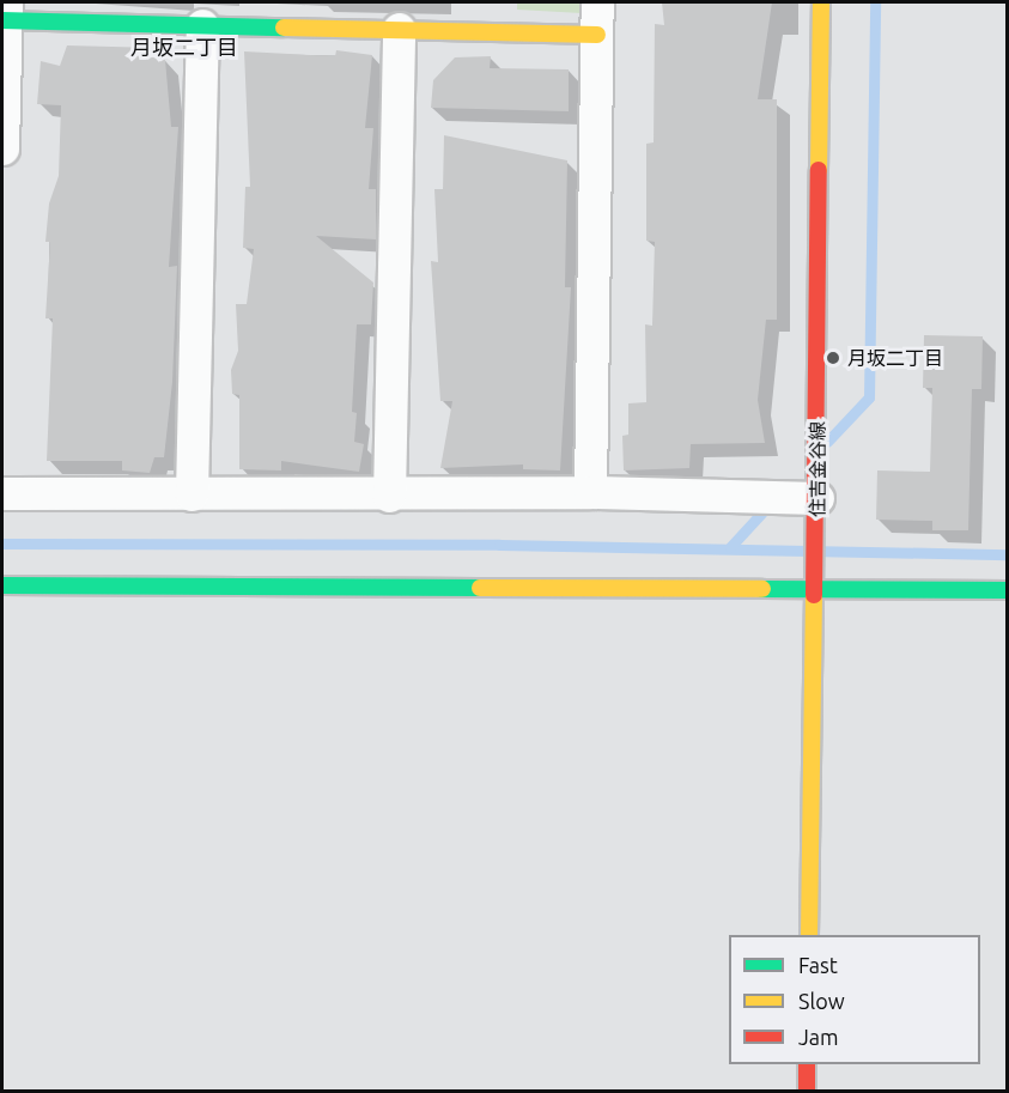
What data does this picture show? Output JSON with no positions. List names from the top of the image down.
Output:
{
  "streets": {
    "street": ["住吉金谷線"]
  },
  "districts": ["月坂二丁目"],
  "places": ["月坂二丁目"],
  "legend": ["Fast", "Slow", "Jam"]
}
